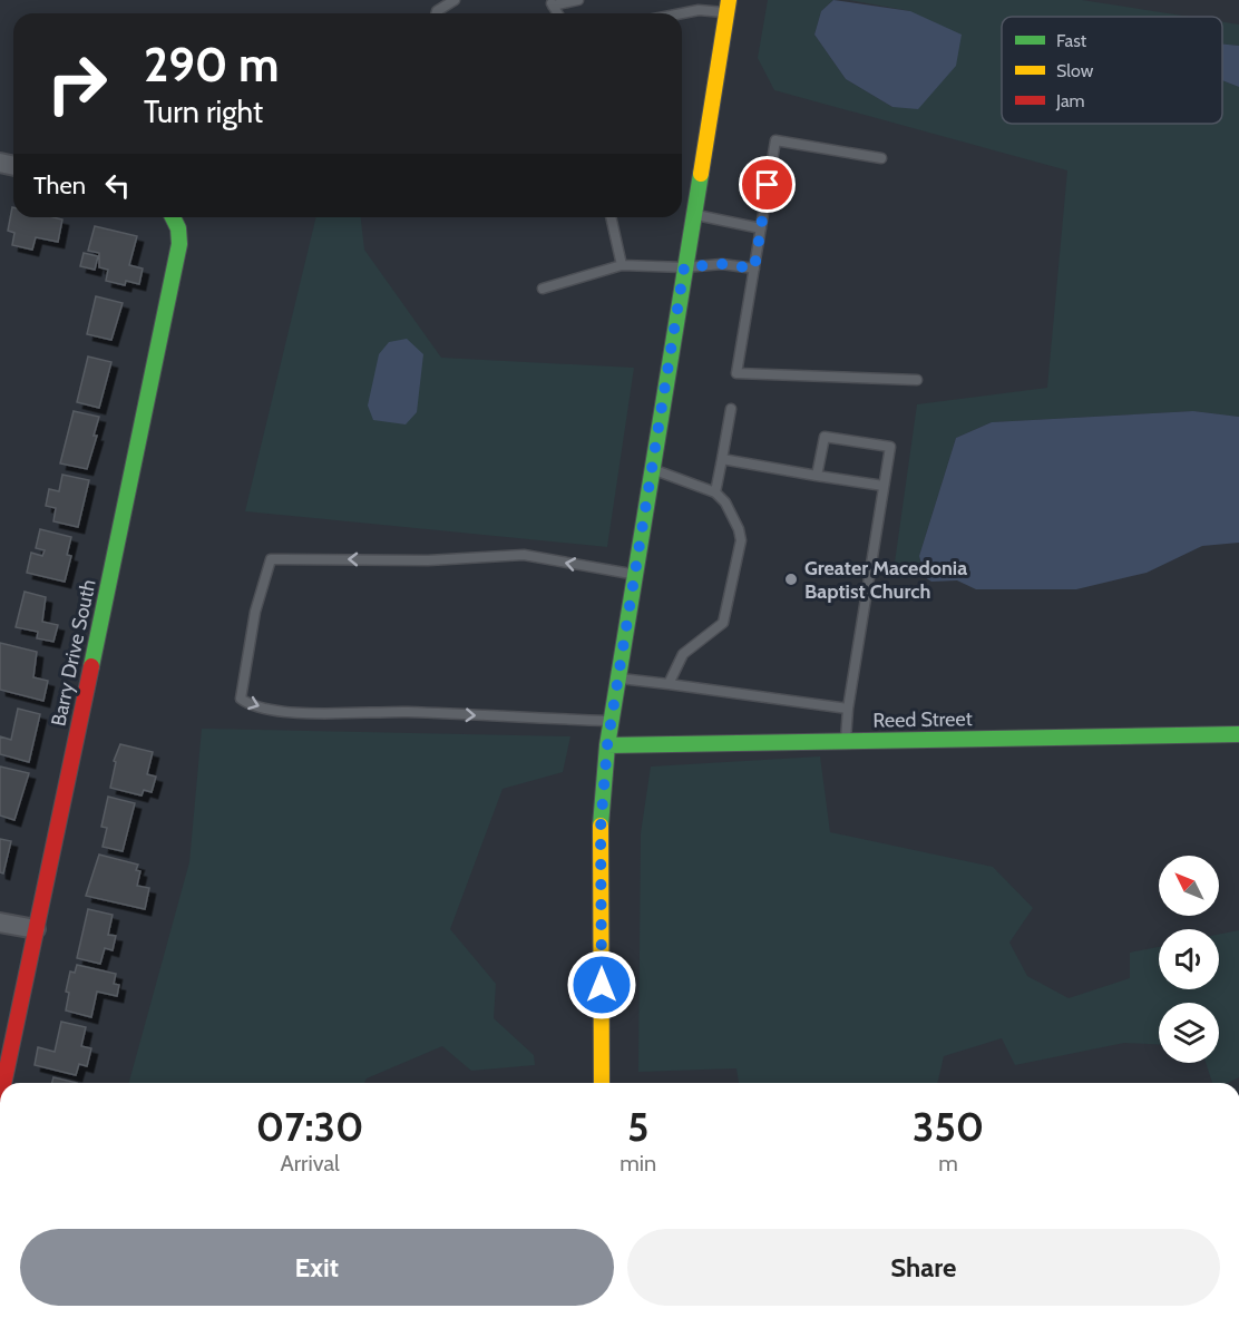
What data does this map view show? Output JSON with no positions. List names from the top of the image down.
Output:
{
  "streets": {
    "street": ["Barry Drive South", "Reed Street"]
  },
  "places": ["Greater Macedonia Baptist Church"],
  "legend": ["Fast", "Slow", "Jam"],
  "north": "top left",
  "page": {
    "turn": ["290 m", "Turn right"],
    "then": "Then",
    "eta": [
      "07:30",
      "Arrival",
      "5",
      "min",
      "350",
      "m"
    ],
    "buttons": ["Exit", "Share"]
  }
}
